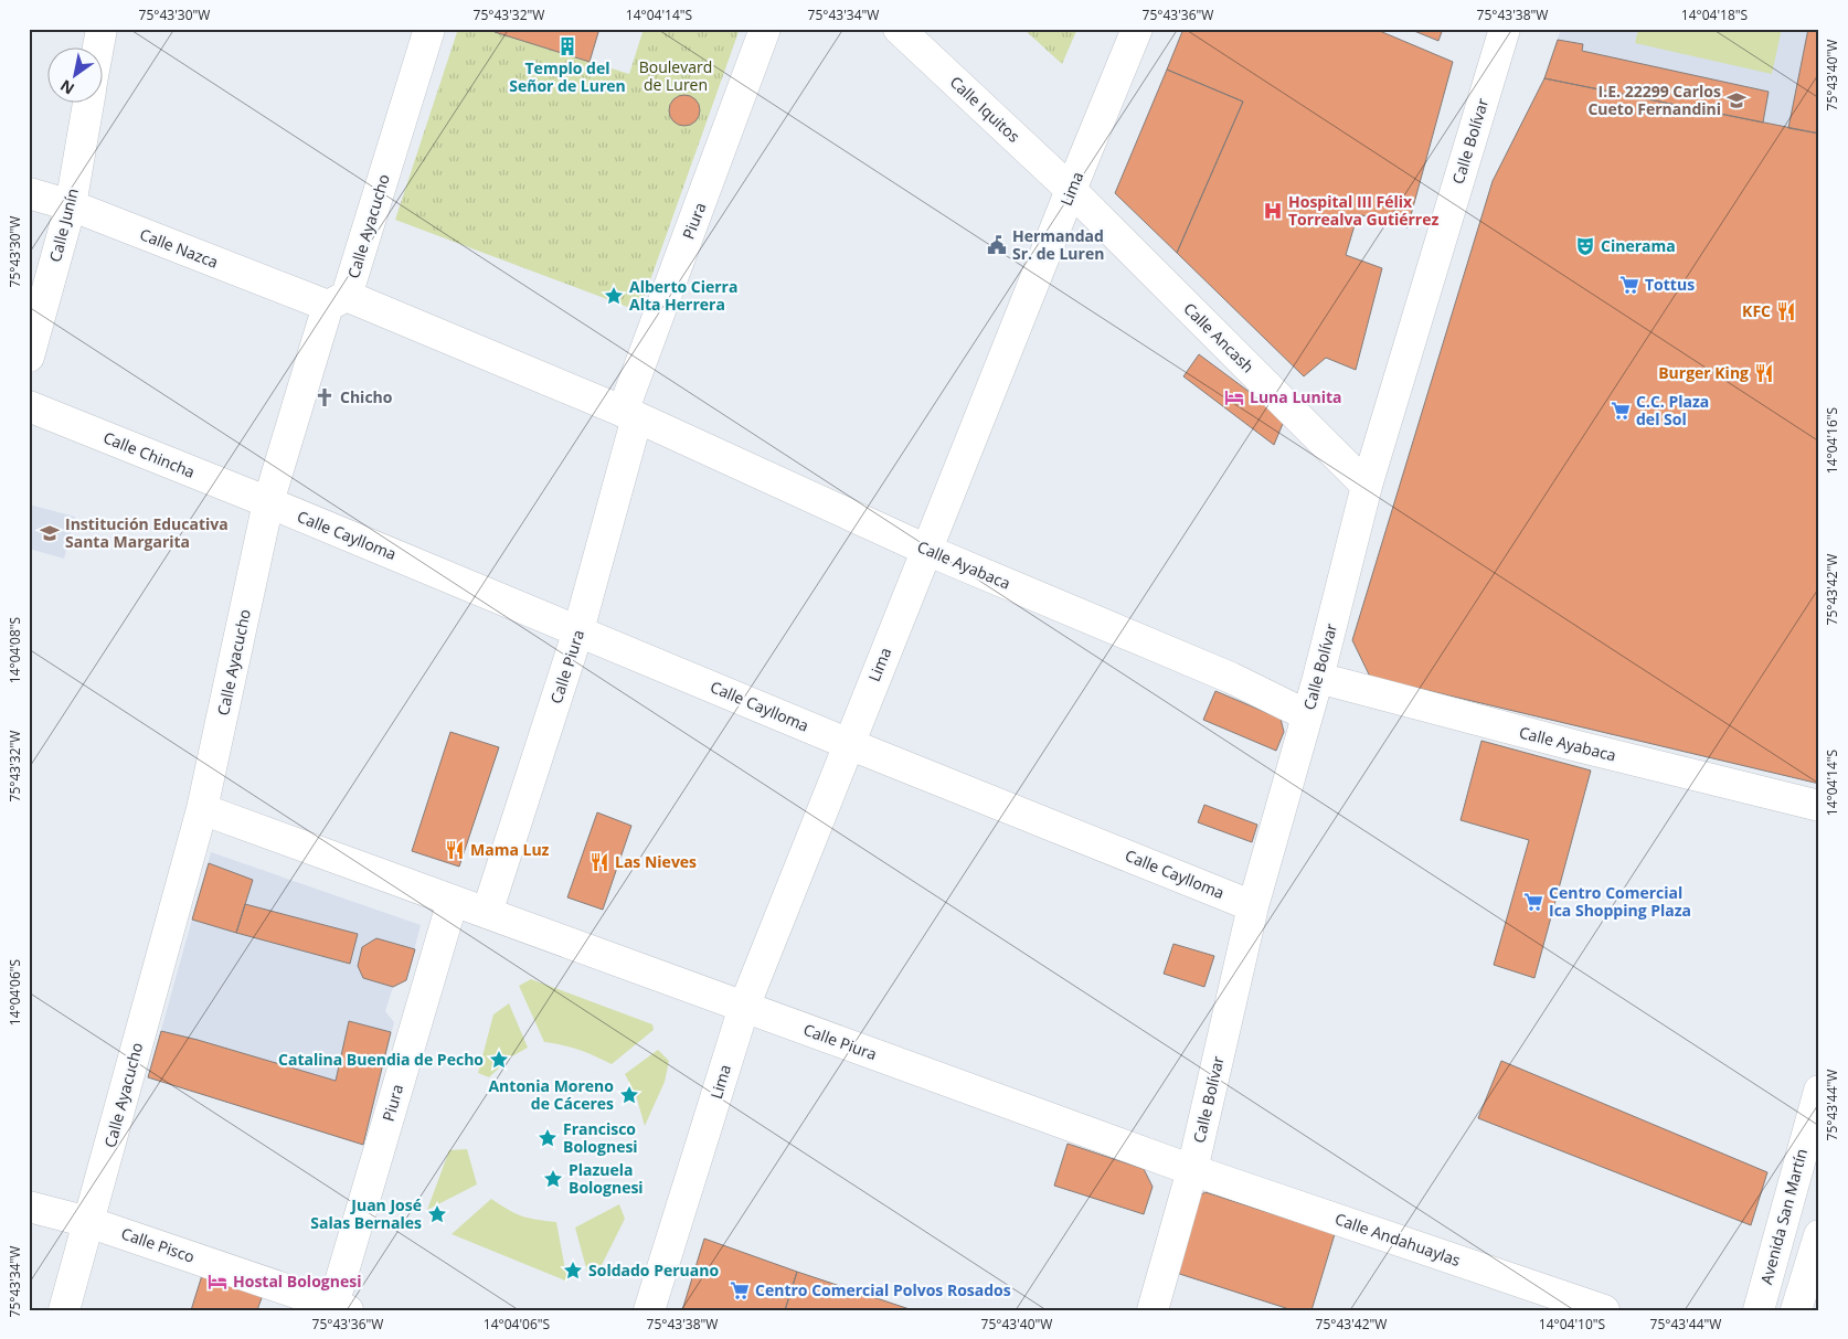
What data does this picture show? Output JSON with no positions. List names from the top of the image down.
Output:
{
  "streets": {
    "street": [
      "Calle Iquitos",
      "Calle Bolívar",
      "Lima",
      "Piura",
      "Calle Junín",
      "Calle Ayacucho",
      "Calle Nazca",
      "Calle Ancash",
      "Calle Chincha",
      "Calle Caylloma",
      "Calle Ayabaca",
      "Calle Piura",
      "Avenida San Martín",
      "Calle Andahuaylas",
      "Calle Pisco"
    ]
  },
  "crossings": [
    ["Calle Iquitos", "Lima"],
    ["Calle Iquitos", "Calle Ancash"],
    ["Calle Bolívar", "Calle Ancash"],
    ["Calle Bolívar", "Calle Caylloma"],
    ["Calle Bolívar", "Calle Ayabaca"],
    ["Calle Bolívar", "Calle Piura"],
    ["Calle Bolívar", "Calle Andahuaylas"],
    ["Lima", "Calle Ancash"],
    ["Lima", "Calle Caylloma"],
    ["Lima", "Calle Ayabaca"],
    ["Lima", "Calle Piura"],
    ["Piura", "Calle Nazca"],
    ["Piura", "Calle Ayabaca"],
    ["Piura", "Calle Piura"],
    ["Piura", "Calle Pisco"],
    ["Calle Junín", "Calle Nazca"],
    ["Calle Ayacucho", "Calle Nazca"],
    ["Calle Ayacucho", "Calle Chincha"],
    ["Calle Ayacucho", "Calle Caylloma"],
    ["Calle Ayacucho", "Calle Piura"],
    ["Calle Ayacucho", "Calle Pisco"],
    ["Calle Nazca", "Calle Ayabaca"],
    ["Calle Nazca", "Calle Piura"],
    ["Calle Chincha", "Calle Caylloma"],
    ["Calle Caylloma", "Calle Piura"],
    ["Calle Ayabaca", "Calle Piura"],
    ["Calle Piura", "Calle Andahuaylas"]
  ],
  "parks": ["Boulevard de Luren"],
  "places": {
    "building": ["Templo del Señor de Luren"],
    "school or university": ["I.E. 22299 Carlos Cueto Fernandini", "Institución Educativa Santa Margarita"],
    "hospital": ["Hospital III Félix Torrealva Gutiérrez"],
    "public building": ["Hermandad Sr. de Luren"],
    "theatre": ["Cinerama"],
    "supermarket": [
      "Tottus",
      "C.C. Plaza del Sol",
      "Centro Comercial Ica Shopping Plaza",
      "Centro Comercial Polvos Rosados"
    ],
    "place": [
      "Alberto Cierra Alta Herrera",
      "Catalina Buendia de Pecho",
      "Antonia Moreno de Cáceres",
      "Francisco Bolognesi",
      "Plazuela Bolognesi",
      "Juan José Salas Bernales",
      "Soldado Peruano"
    ],
    "restaurant": [
      "KFC",
      "Burger King",
      "Mama Luz",
      "Las Nieves"
    ],
    "church": ["Chicho"],
    "hotel": ["Luna Lunita", "Hostal Bolognesi"]
  },
  "north": "bottom left",
  "coordinates": [
    "75°43'30\"W",
    "75°43'32\"W",
    "14°04'14\"S",
    "75°43'34\"W",
    "75°43'36\"W",
    "75°43'38\"W",
    "14°04'18\"S",
    "75°43'40\"W",
    "14°04'16\"S",
    "75°43'42\"W",
    "14°04'08\"S",
    "14°04'06\"S",
    "75°43'44\"W",
    "14°04'10\"S"
  ]
}
